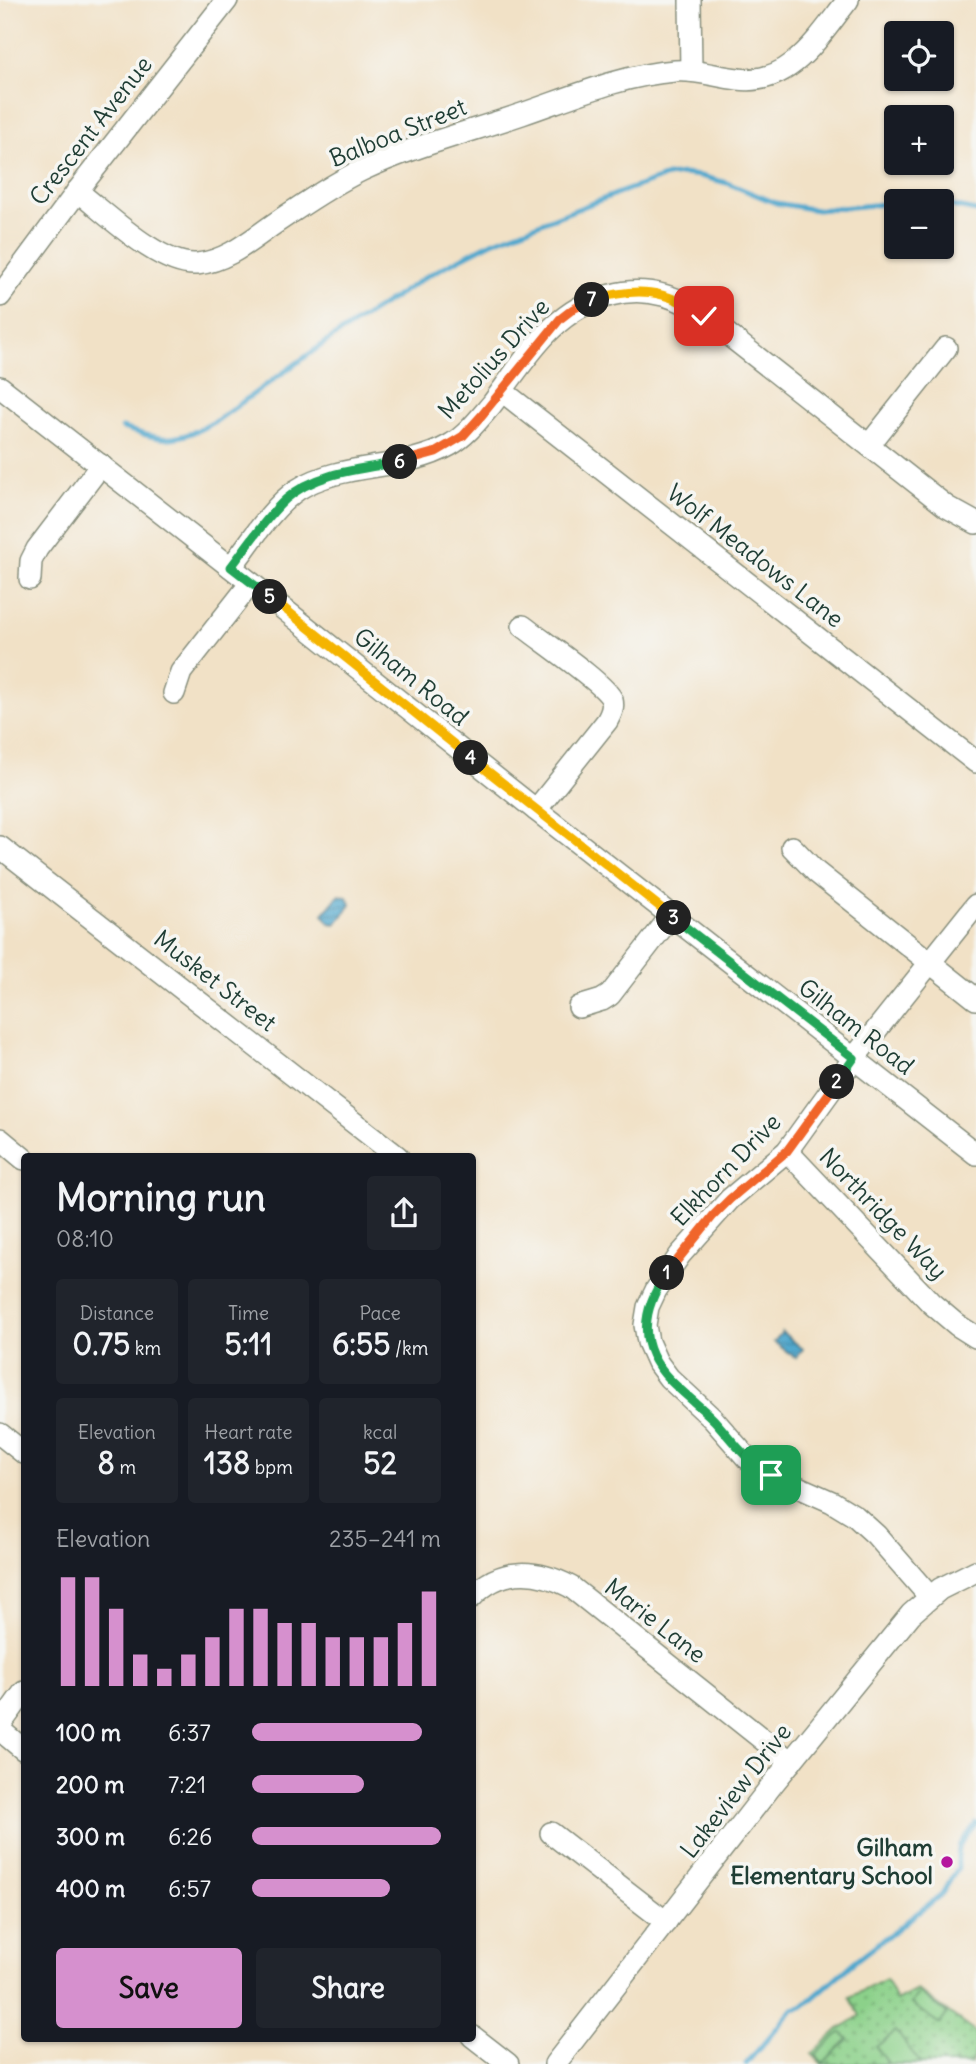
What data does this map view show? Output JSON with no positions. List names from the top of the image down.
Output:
{
  "streets": {
    "street": [
      "Crescent Avenue",
      "Balboa Street",
      "Metolius Drive",
      "Wolf Meadows Lane",
      "Gilham Road",
      "Musket Street",
      "Elkhorn Drive",
      "Northridge Way",
      "Marie Lane",
      "Lakeview Drive"
    ]
  },
  "crossings": [
    ["Crescent Avenue", "Balboa Street"],
    ["Metolius Drive", "Wolf Meadows Lane"],
    ["Metolius Drive", "Gilham Road"],
    ["Gilham Road", "Elkhorn Drive"],
    ["Elkhorn Drive", "Northridge Way"],
    ["Elkhorn Drive", "Lakeview Drive"],
    ["Marie Lane", "Lakeview Drive"]
  ],
  "places": ["Gilham Elementary School"],
  "page": {
    "map_buttons": ["+", "−"],
    "pins": [
      "7",
      "6",
      "5",
      "4",
      "3",
      "2",
      "1"
    ],
    "heading": ["Morning run", "08:10"],
    "stats": [
      ["Distance", "0.75 km"],
      ["Time", "5:11"],
      ["Pace", "6:55 /km"],
      ["Elevation", "8 m"],
      ["Heart rate", "138 bpm"],
      ["kcal", "52"]
    ],
    "chart": ["Elevation", "235–241 m"],
    "list": [
      {
        "name": "100 m",
        "note": "6:37"
      },
      {
        "name": "200 m",
        "note": "7:21"
      },
      {
        "name": "300 m",
        "note": "6:26"
      },
      {
        "name": "400 m",
        "note": "6:57"
      }
    ],
    "buttons": ["Save", "Share"]
  }
}
